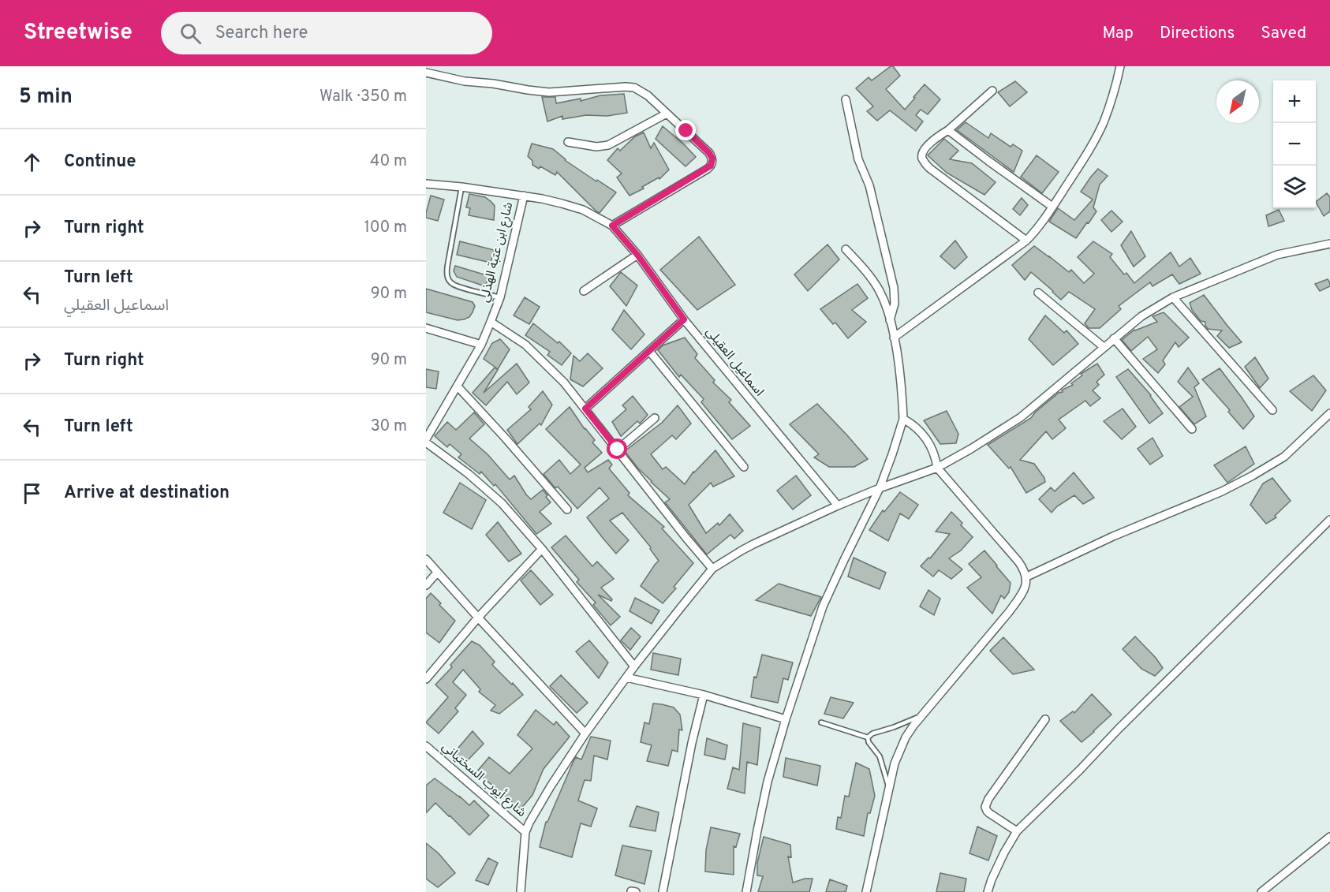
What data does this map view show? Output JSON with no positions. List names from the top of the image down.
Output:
{
  "streets": {
    "street": ["شارع ابن عتبة الهذلي", "اسماعيل العقيلي", "شارع أيوب السختياني"]
  },
  "crossings": [
    ["شارع ابن عتبة الهذلي", "اسماعيل العقيلي"]
  ],
  "north": "bottom left",
  "page": {
    "header": "Streetwise",
    "search": "Search here",
    "nav": ["Map", "Directions", "Saved"],
    "heading": ["5 min", "Walk · 350 m"],
    "map_buttons": ["+", "−"],
    "list": [
      ["Continue", "40 m"],
      ["Turn right", "100 m"],
      ["Turn left", "اسماعيل العقيلي", "90 m"],
      ["Turn right", "90 m"],
      ["Turn left", "30 m"],
      "Arrive at destination"
    ]
  }
}
